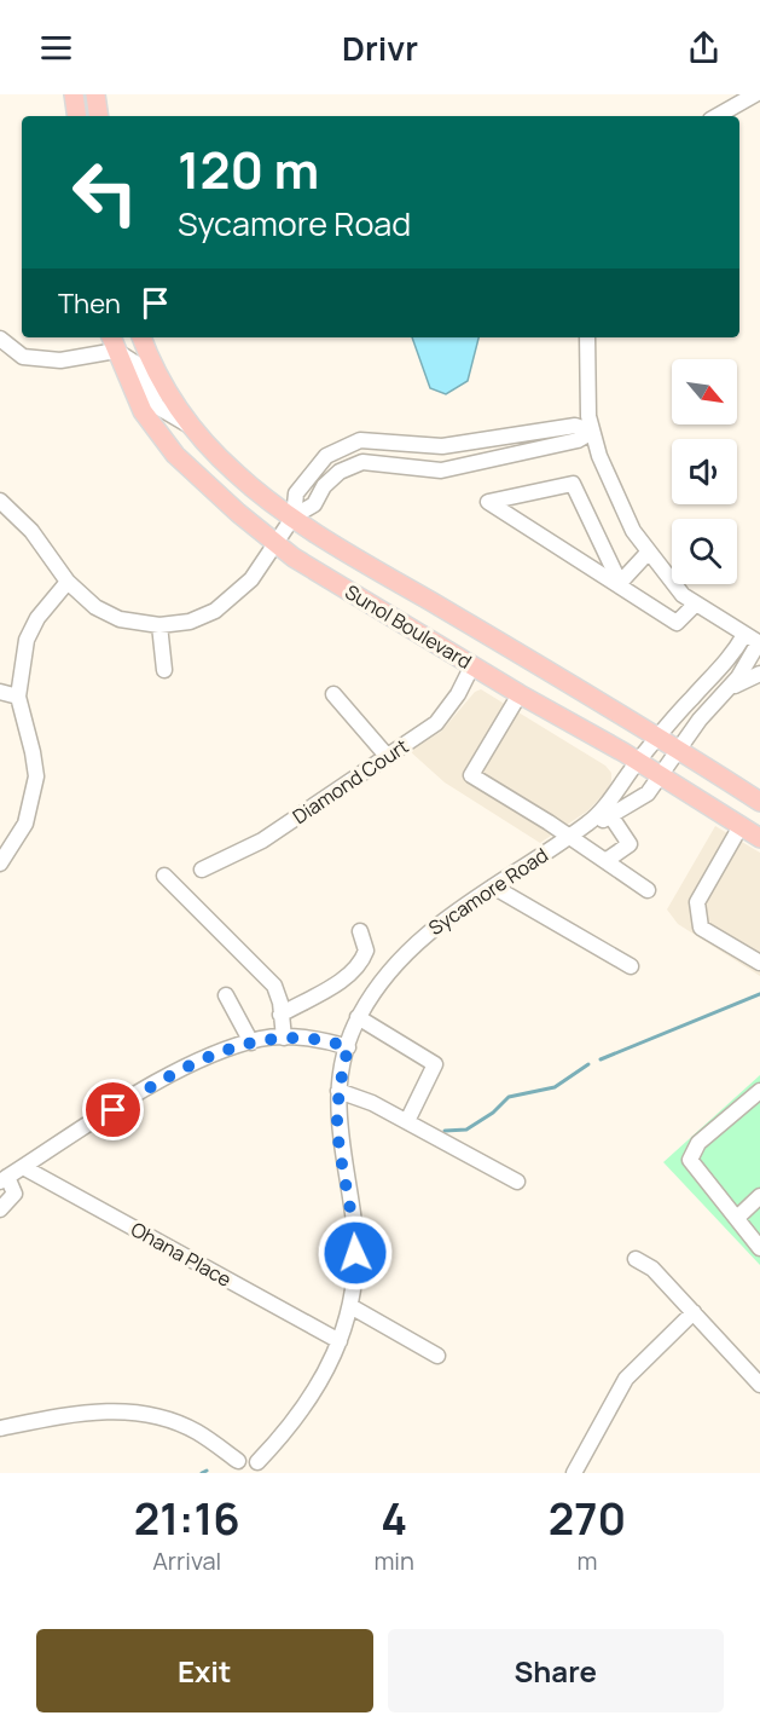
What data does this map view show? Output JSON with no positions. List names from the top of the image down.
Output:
{
  "streets": {
    "main road": ["Sunol Boulevard"],
    "street": ["Diamond Court", "Sycamore Road", "Ohana Place"]
  },
  "crossings": [
    ["Sunol Boulevard", "Diamond Court"],
    ["Sunol Boulevard", "Sycamore Road"],
    ["Sycamore Road", "Ohana Place"]
  ],
  "north": "bottom right",
  "page": {
    "header": "Drivr",
    "turn": ["120 m", "Sycamore Road"],
    "then": "Then",
    "eta": [
      "21:16",
      "Arrival",
      "4",
      "min",
      "270",
      "m"
    ],
    "buttons": ["Exit", "Share"]
  }
}
